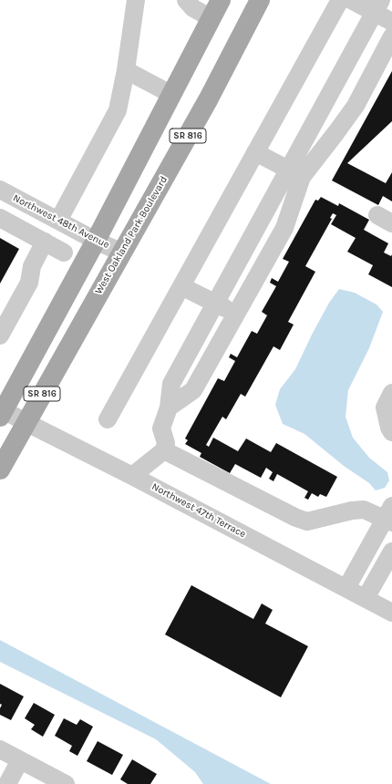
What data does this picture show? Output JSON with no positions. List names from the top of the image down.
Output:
{
  "streets": {
    "main road": ["SR 816", "West Oakland Park Boulevard"],
    "street": ["Northwest 48th Avenue", "Northwest 47th Terrace"]
  },
  "crossings": [
    ["SR 816", "Northwest 48th Avenue"],
    ["SR 816", "Northwest 47th Terrace"],
    ["Northwest 48th Avenue", "West Oakland Park Boulevard"],
    ["West Oakland Park Boulevard", "Northwest 47th Terrace"]
  ]
}
